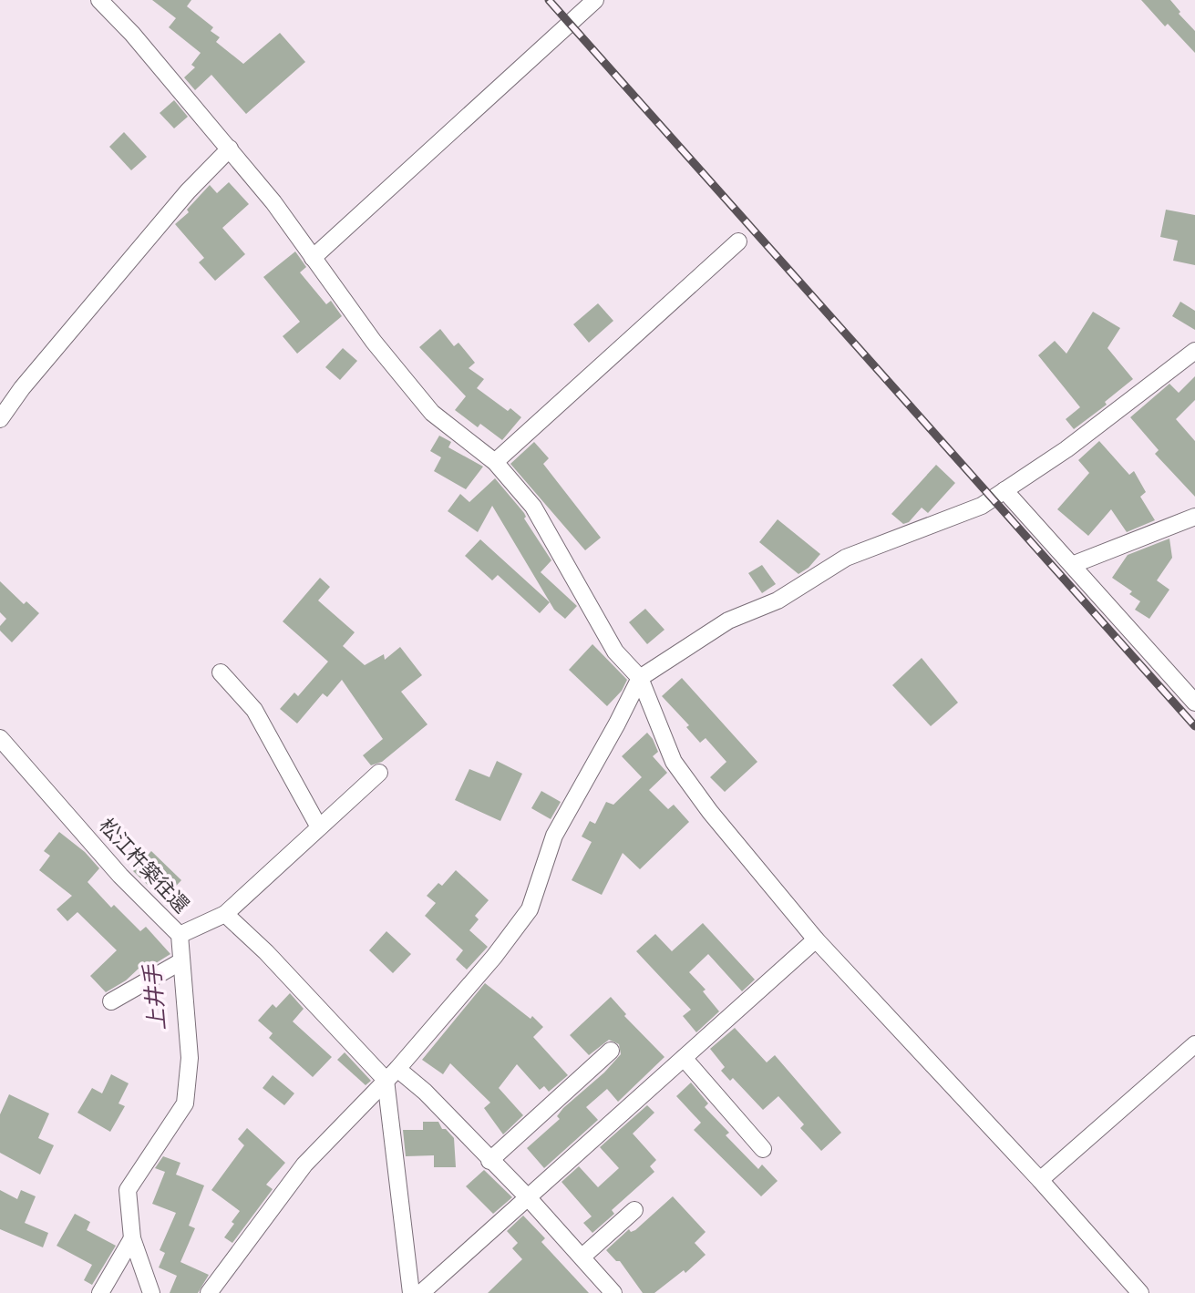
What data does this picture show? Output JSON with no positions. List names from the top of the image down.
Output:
{
  "streets": {
    "street": ["松江杵築往還"]
  },
  "water": ["上井手"]
}
